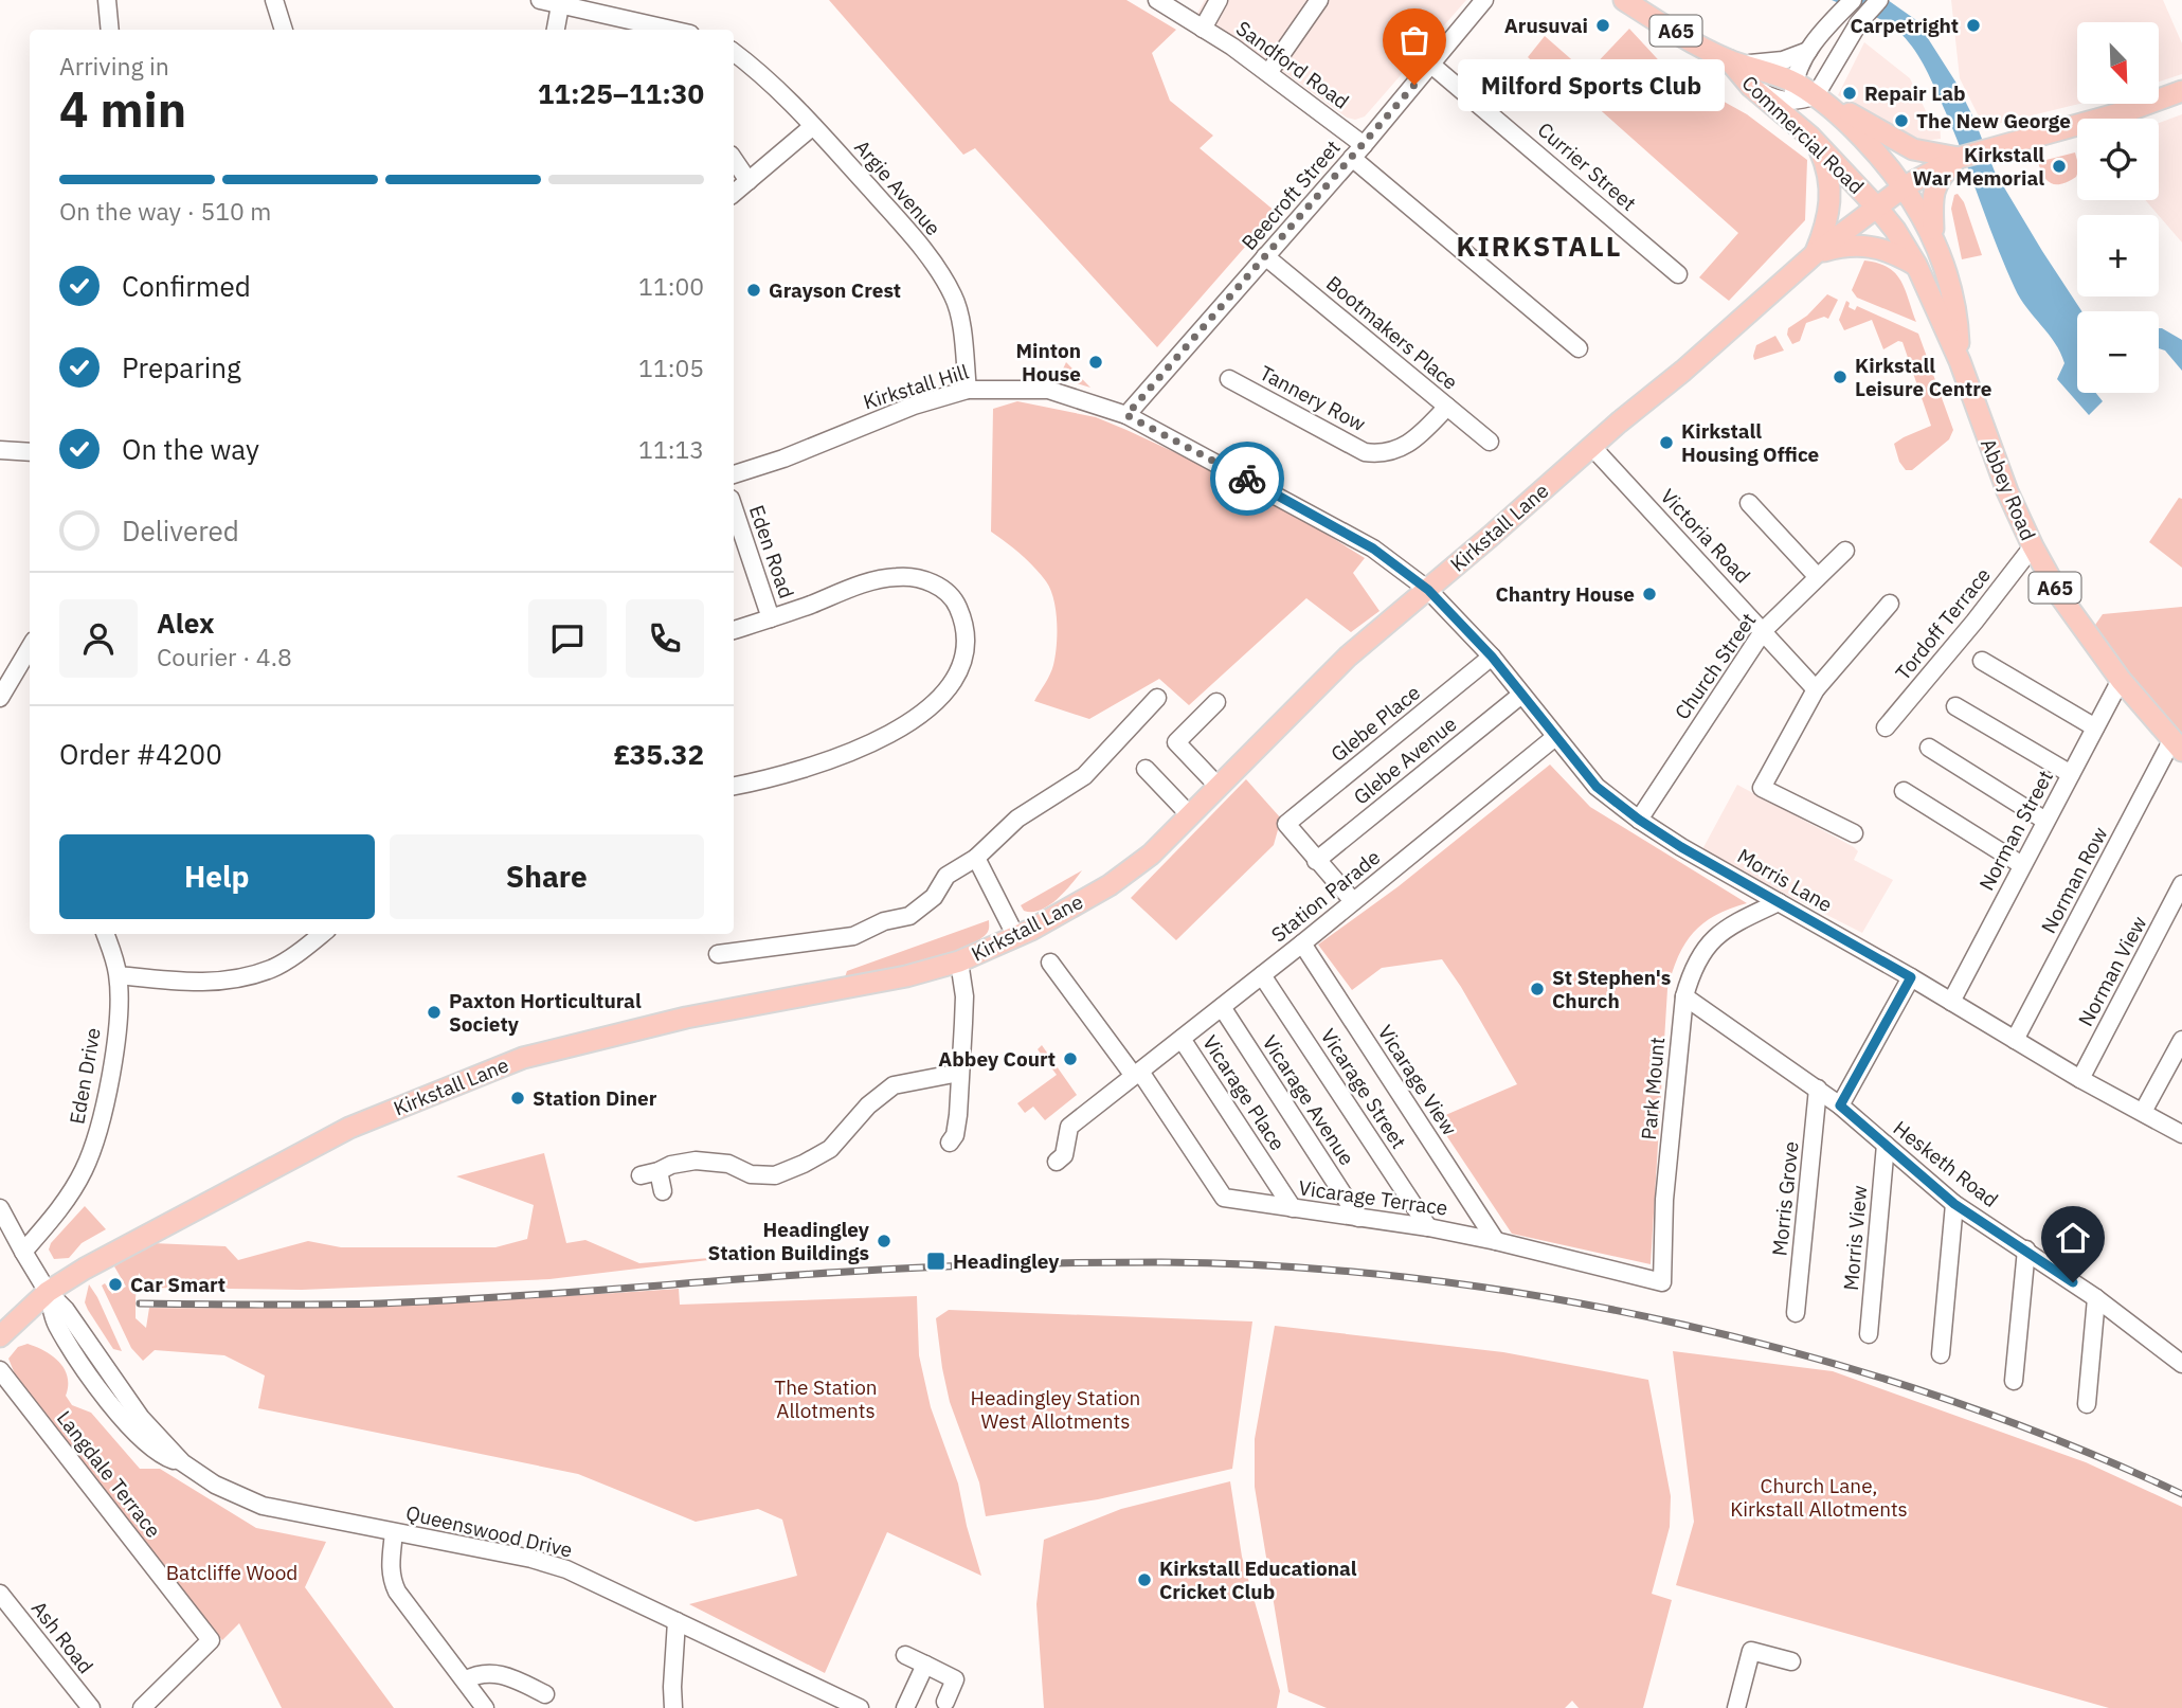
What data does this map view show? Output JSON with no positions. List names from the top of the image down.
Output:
{
  "streets": {
    "main road": [
      "A65",
      "Commercial Road",
      "Abbey Road",
      "Kirkstall Lane"
    ],
    "street": [
      "Sandford Road",
      "Currier Street",
      "Argie Avenue",
      "Beecroft Street",
      "Bootmakers Place",
      "Kirkstall Hill",
      "Tannery Row",
      "Victoria Road",
      "Eden Road",
      "Tordoff Terrace",
      "Church Street",
      "Glebe Place",
      "Glebe Avenue",
      "Norman Street",
      "Morris Lane",
      "Norman Row",
      "Station Parade",
      "Norman View",
      "Eden Drive",
      "Vicarage View",
      "Vicarage Street",
      "Park Mount",
      "Vicarage Place",
      "Vicarage Avenue",
      "Hesketh Road",
      "Vicarage Terrace",
      "Morris Grove",
      "Morris View",
      "Langdale Terrace",
      "Queenswood Drive",
      "Ash Road"
    ]
  },
  "crossings": [
    ["Sandford Road", "Beecroft Street"],
    ["Commercial Road", "Abbey Road"],
    ["Commercial Road", "Kirkstall Lane"],
    ["Currier Street", "Beecroft Street"],
    ["Argie Avenue", "Kirkstall Hill"],
    ["Beecroft Street", "Bootmakers Place"],
    ["Beecroft Street", "Kirkstall Hill"],
    ["Bootmakers Place", "Tannery Row"],
    ["Kirkstall Hill", "Kirkstall Lane"],
    ["Kirkstall Hill", "Morris Lane"],
    ["Abbey Road", "Kirkstall Lane"],
    ["Abbey Road", "Tordoff Terrace"],
    ["Abbey Road", "Norman Street"],
    ["Abbey Road", "Norman Row"],
    ["Kirkstall Lane", "Victoria Road"],
    ["Kirkstall Lane", "Morris Lane"],
    ["Kirkstall Lane", "Queenswood Drive"],
    ["Victoria Road", "Church Street"],
    ["Church Street", "Morris Lane"],
    ["Glebe Place", "Glebe Avenue"],
    ["Glebe Place", "Morris Lane"],
    ["Glebe Avenue", "Morris Lane"],
    ["Norman Street", "Morris Lane"],
    ["Morris Lane", "Norman Row"],
    ["Morris Lane", "Station Parade"],
    ["Morris Lane", "Norman View"],
    ["Morris Lane", "Park Mount"],
    ["Station Parade", "Vicarage View"],
    ["Station Parade", "Vicarage Street"],
    ["Station Parade", "Vicarage Place"],
    ["Station Parade", "Vicarage Avenue"],
    ["Station Parade", "Vicarage Terrace"],
    ["Eden Drive", "Queenswood Drive"],
    ["Vicarage View", "Vicarage Terrace"],
    ["Vicarage Street", "Vicarage Terrace"],
    ["Park Mount", "Hesketh Road"],
    ["Park Mount", "Vicarage Terrace"],
    ["Vicarage Place", "Vicarage Terrace"],
    ["Vicarage Avenue", "Vicarage Terrace"],
    ["Hesketh Road", "Morris Grove"],
    ["Hesketh Road", "Morris View"]
  ],
  "districts": ["KIRKSTALL"],
  "parks": [
    "The Station Allotments",
    "Headingley Station West Allotments",
    "Church Lane, Kirkstall Allotments",
    "Batcliffe Wood"
  ],
  "places": {
    "other": [
      "Arusuvai",
      "Carpetright",
      "Milford Sports Club",
      "Repair Lab",
      "The New George",
      "Kirkstall War Memorial",
      "Grayson Crest",
      "Minton House",
      "Kirkstall Leisure Centre",
      "Kirkstall Housing Office",
      "Chantry House",
      "St Stephen's Church",
      "Paxton Horticultural Society",
      "Abbey Court",
      "Station Diner",
      "Headingley Station Buildings",
      "Car Smart",
      "Kirkstall Educational Cricket Club"
    ],
    "transit": ["Headingley"]
  },
  "north": "bottom right",
  "page": {
    "map_buttons": ["+", "−"],
    "heading": ["4 min", "Arriving in", "11:25–11:30"],
    "panel": [
      "Alex",
      "Courier · 4.8",
      "Order #4200",
      "£35.32"
    ],
    "bubble": "Milford Sports Club",
    "bar": "On the way · 510 m",
    "list": [
      ["Confirmed", "11:00"],
      ["Preparing", "11:05"],
      ["On the way", "11:13"],
      "Delivered"
    ],
    "buttons": ["Help", "Share"]
  }
}
